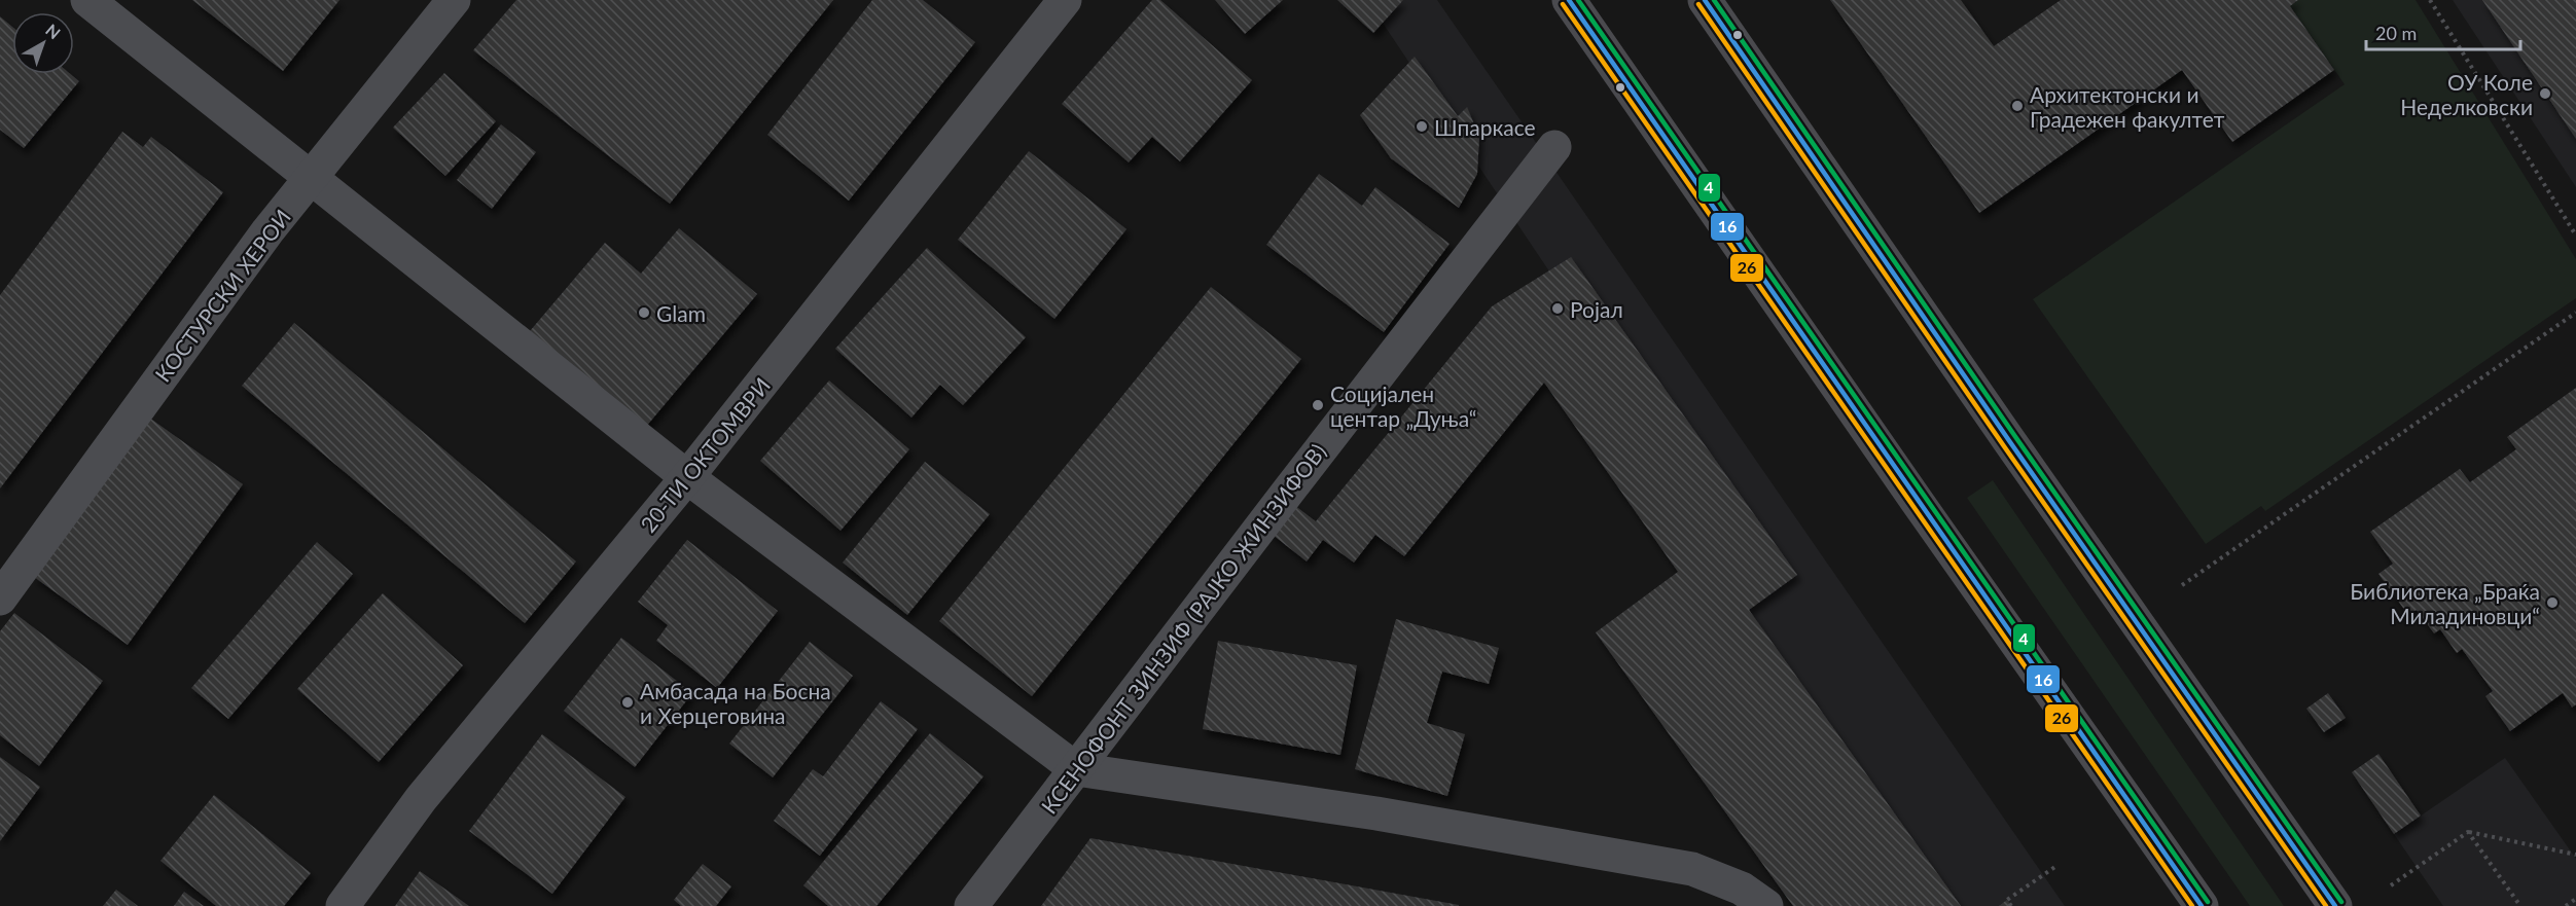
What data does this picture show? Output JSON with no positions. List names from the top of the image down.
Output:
{
  "streets": {
    "street": ["КОСТУРСКИ ХЕРОИ", "20-ТИ ОКТОМВРИ", "КСЕНОФОНТ ЗИНЗИФ (РАЈКО ЖИНЗИФОВ)"]
  },
  "places": [
    "ОУ Коле Неделковски",
    "Архитектонски и Градежен факултет",
    "Шпаркасе",
    "Ројал",
    "Glam",
    "Социјален центар „Дуња“",
    "Библиотека „Браќа Миладиновци“",
    "Амбасада на Босна и Херцеговина"
  ],
  "lines": ["transit line 16", "transit line 4", "transit line 26"],
  "scale_bar": "20 m",
  "north": "top right"
}
